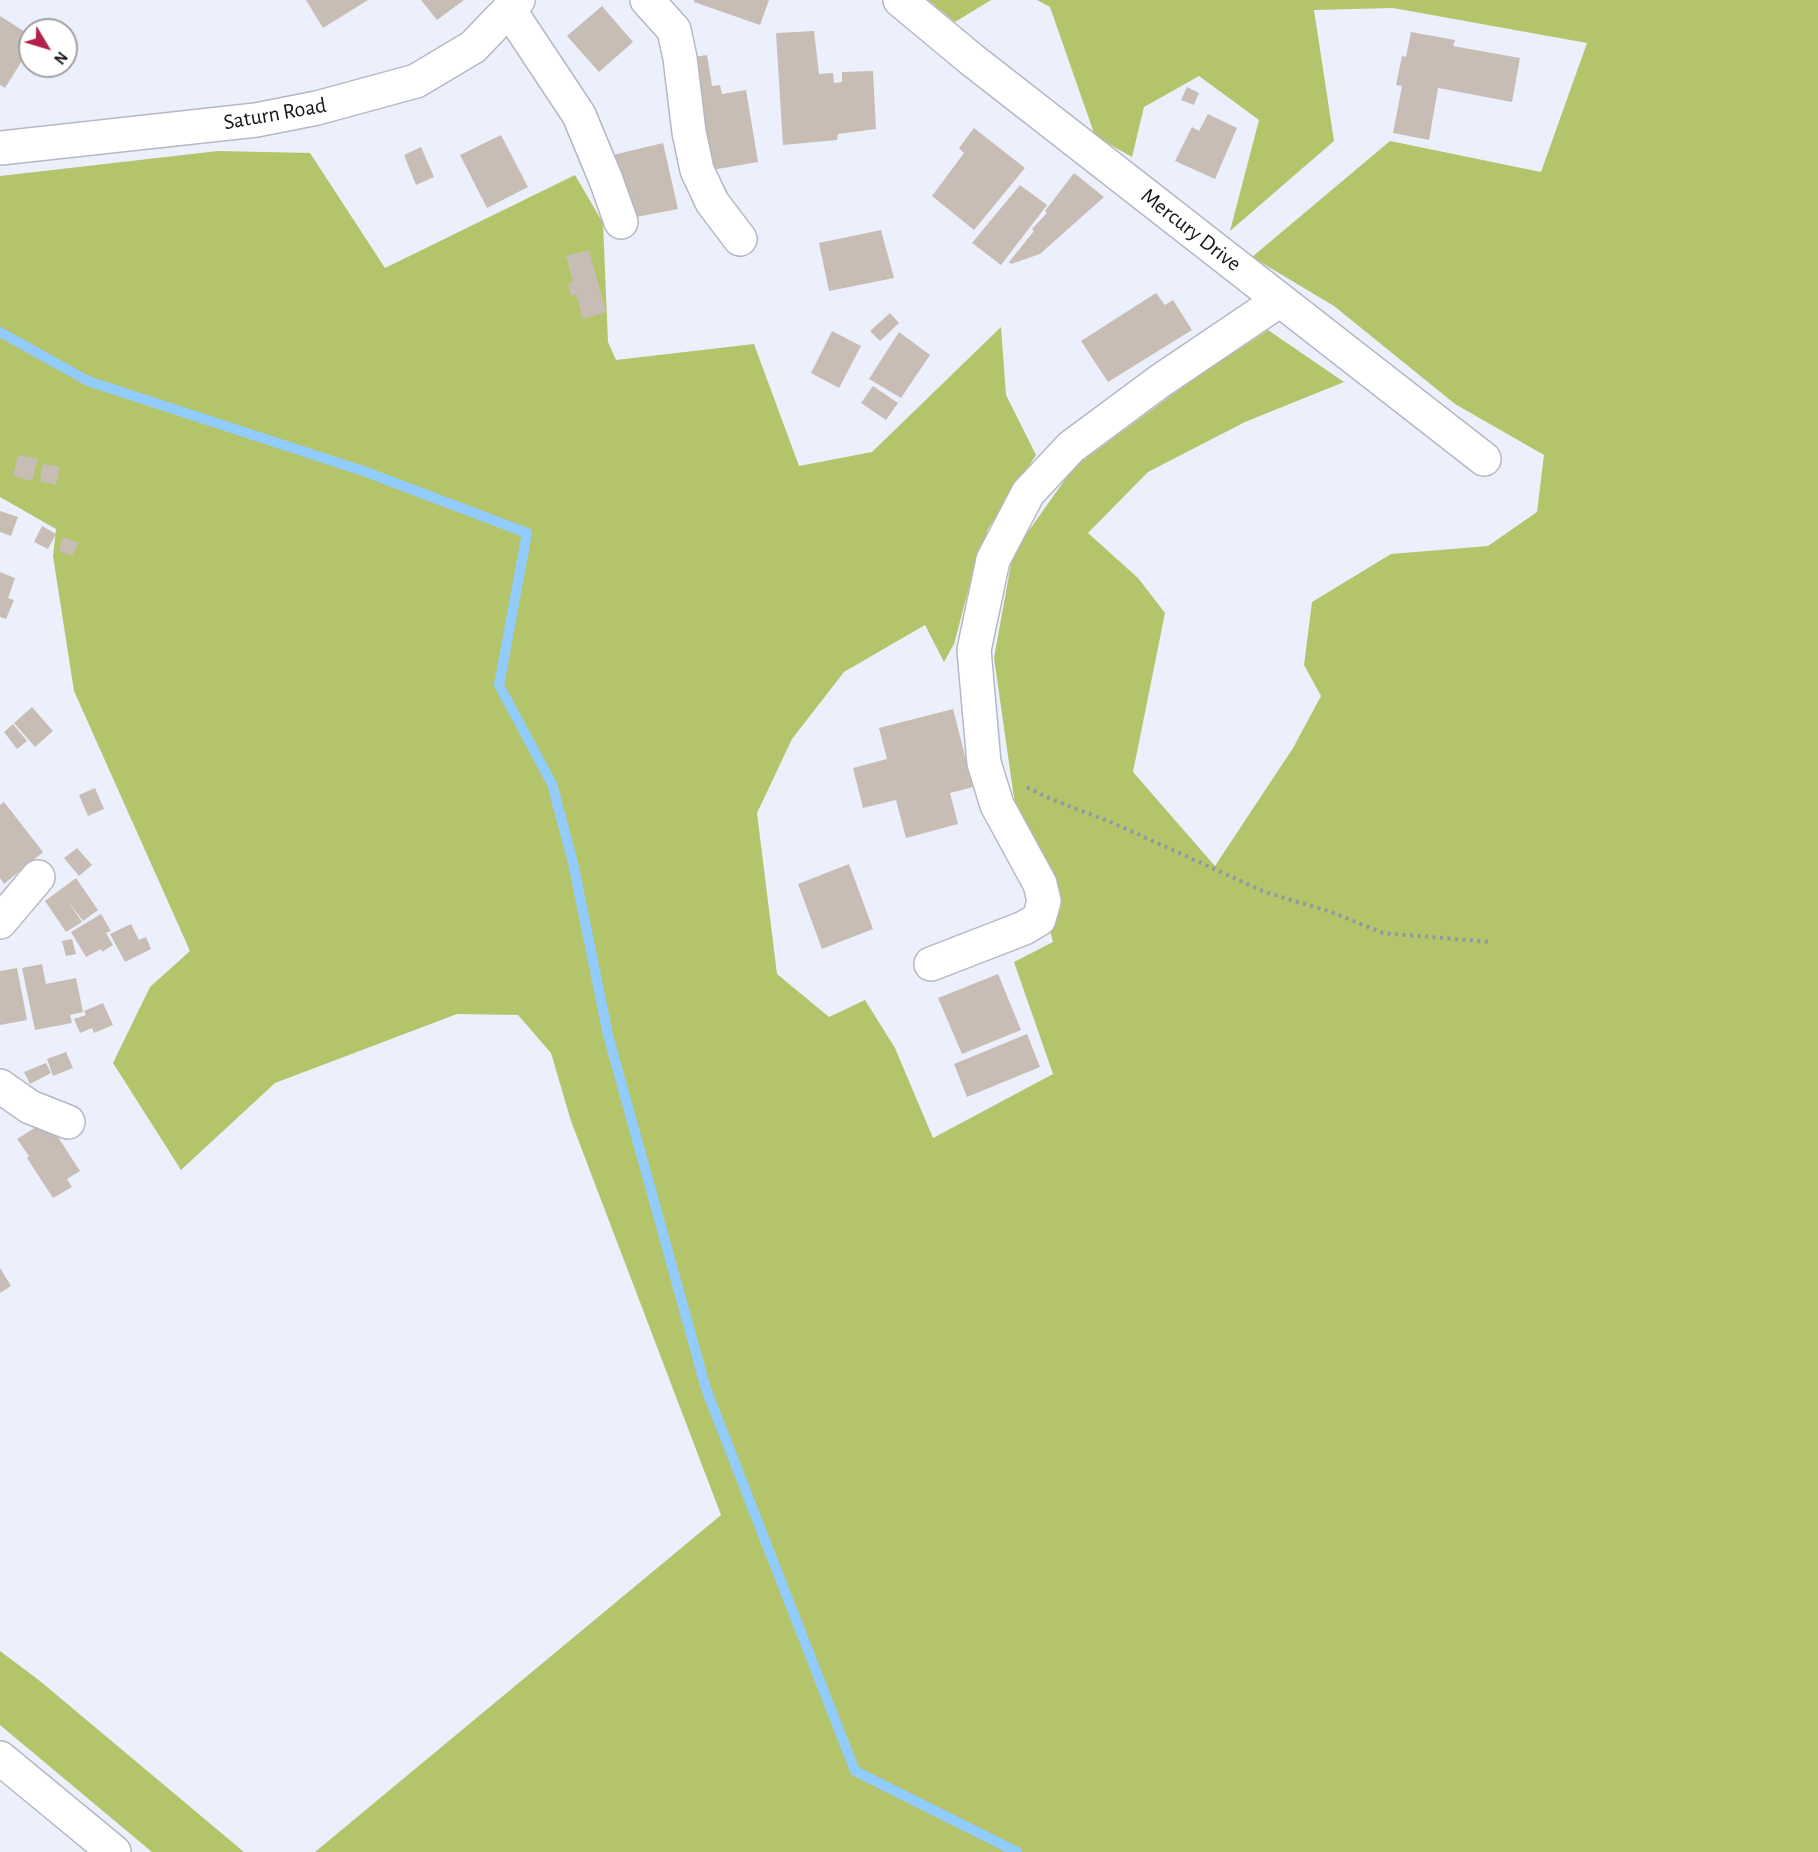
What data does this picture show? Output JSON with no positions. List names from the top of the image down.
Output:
{
  "streets": {
    "street": ["Saturn Road", "Mercury Drive"]
  },
  "north": "bottom right"
}
